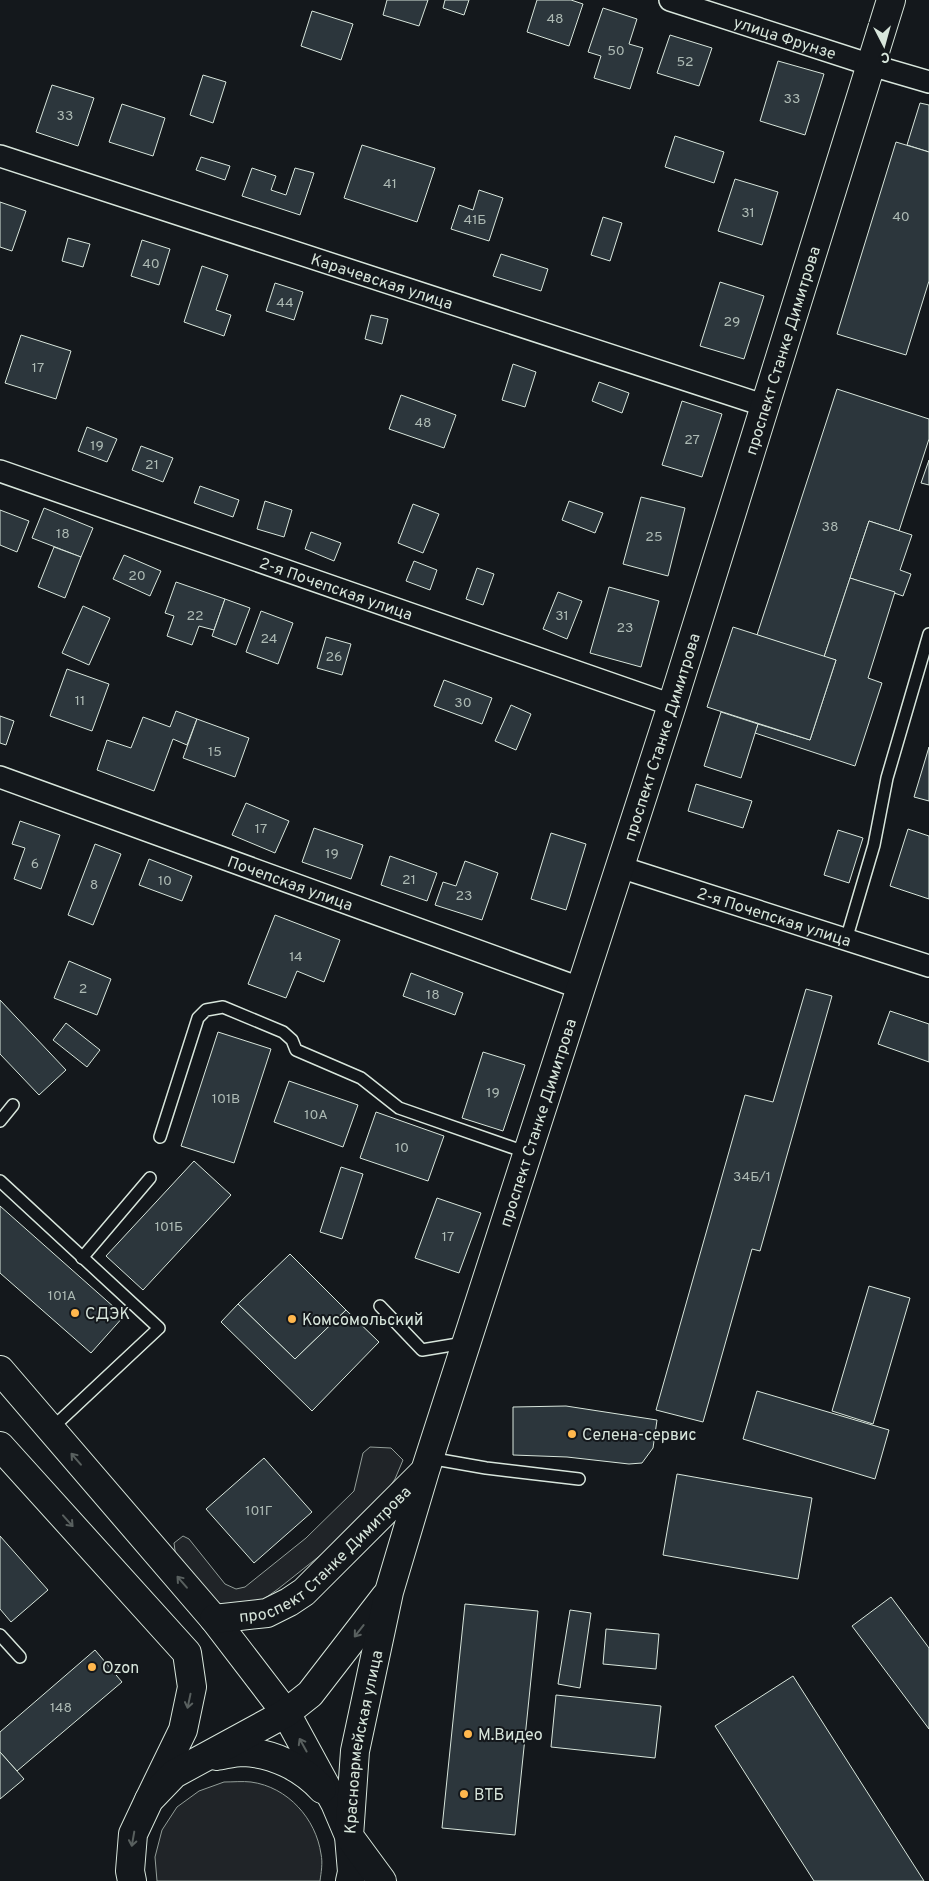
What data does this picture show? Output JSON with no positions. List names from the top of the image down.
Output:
{
  "streets": {
    "main road": ["проспект Станке Димитрова", "Красноармейская улица"],
    "street": [
      "улица Фрунзе",
      "Карачевская улица",
      "2-я Почепская улица",
      "Почепская улица"
    ]
  },
  "crossings": [
    ["улица Фрунзе", "проспект Станке Димитрова"],
    ["Карачевская улица", "проспект Станке Димитрова"],
    ["проспект Станке Димитрова", "2-я Почепская улица"],
    ["проспект Станке Димитрова", "Почепская улица"],
    ["проспект Станке Димитрова", "Красноармейская улица"]
  ],
  "places": [
    "СДЭК",
    "Комсомольский",
    "Селена-сервис",
    "Ozon",
    "М.Видео",
    "ВТБ"
  ],
  "house_numbers": [
    "48",
    "50",
    "52",
    "33",
    "33",
    "41",
    "31",
    "40",
    "41Б",
    "40",
    "44",
    "29",
    "17",
    "48",
    "27",
    "19",
    "21",
    "38",
    "18",
    "25",
    "20",
    "22",
    "31",
    "23",
    "24",
    "26",
    "11",
    "30",
    "15",
    "17",
    "19",
    "6",
    "21",
    "10",
    "8",
    "23",
    "14",
    "2",
    "18",
    "19",
    "101В",
    "10А",
    "10",
    "34Б/1",
    "101Б",
    "17",
    "101А",
    "101Г",
    "148"
  ],
  "north": "bottom"
}
